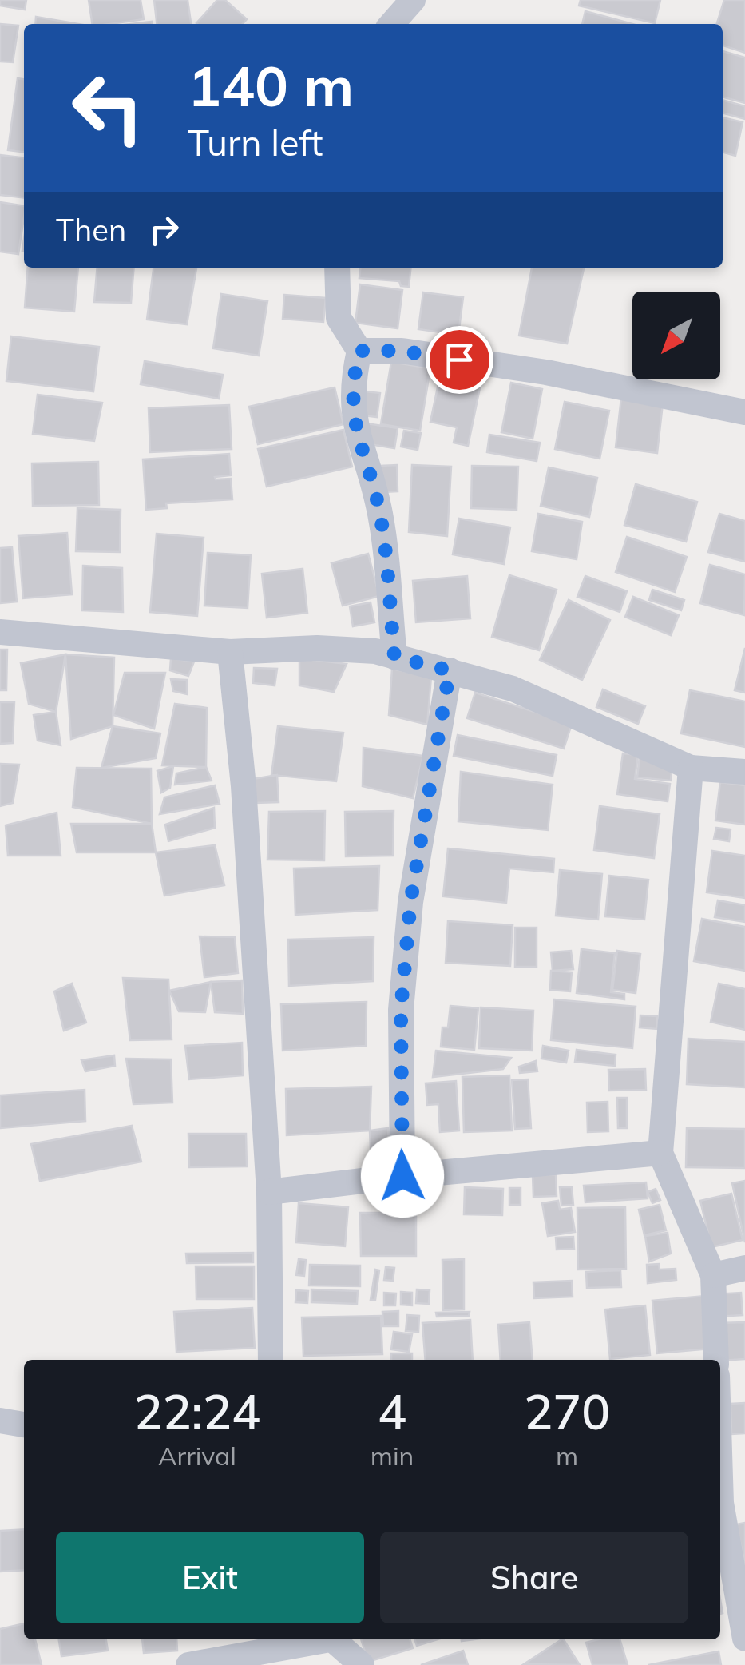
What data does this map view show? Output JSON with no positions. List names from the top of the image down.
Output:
{
  "north": "bottom left",
  "page": {
    "turn": ["140 m", "Turn left"],
    "then": "Then",
    "eta": [
      "22:24",
      "Arrival",
      "4",
      "min",
      "270",
      "m"
    ],
    "buttons": ["Exit", "Share"]
  }
}
